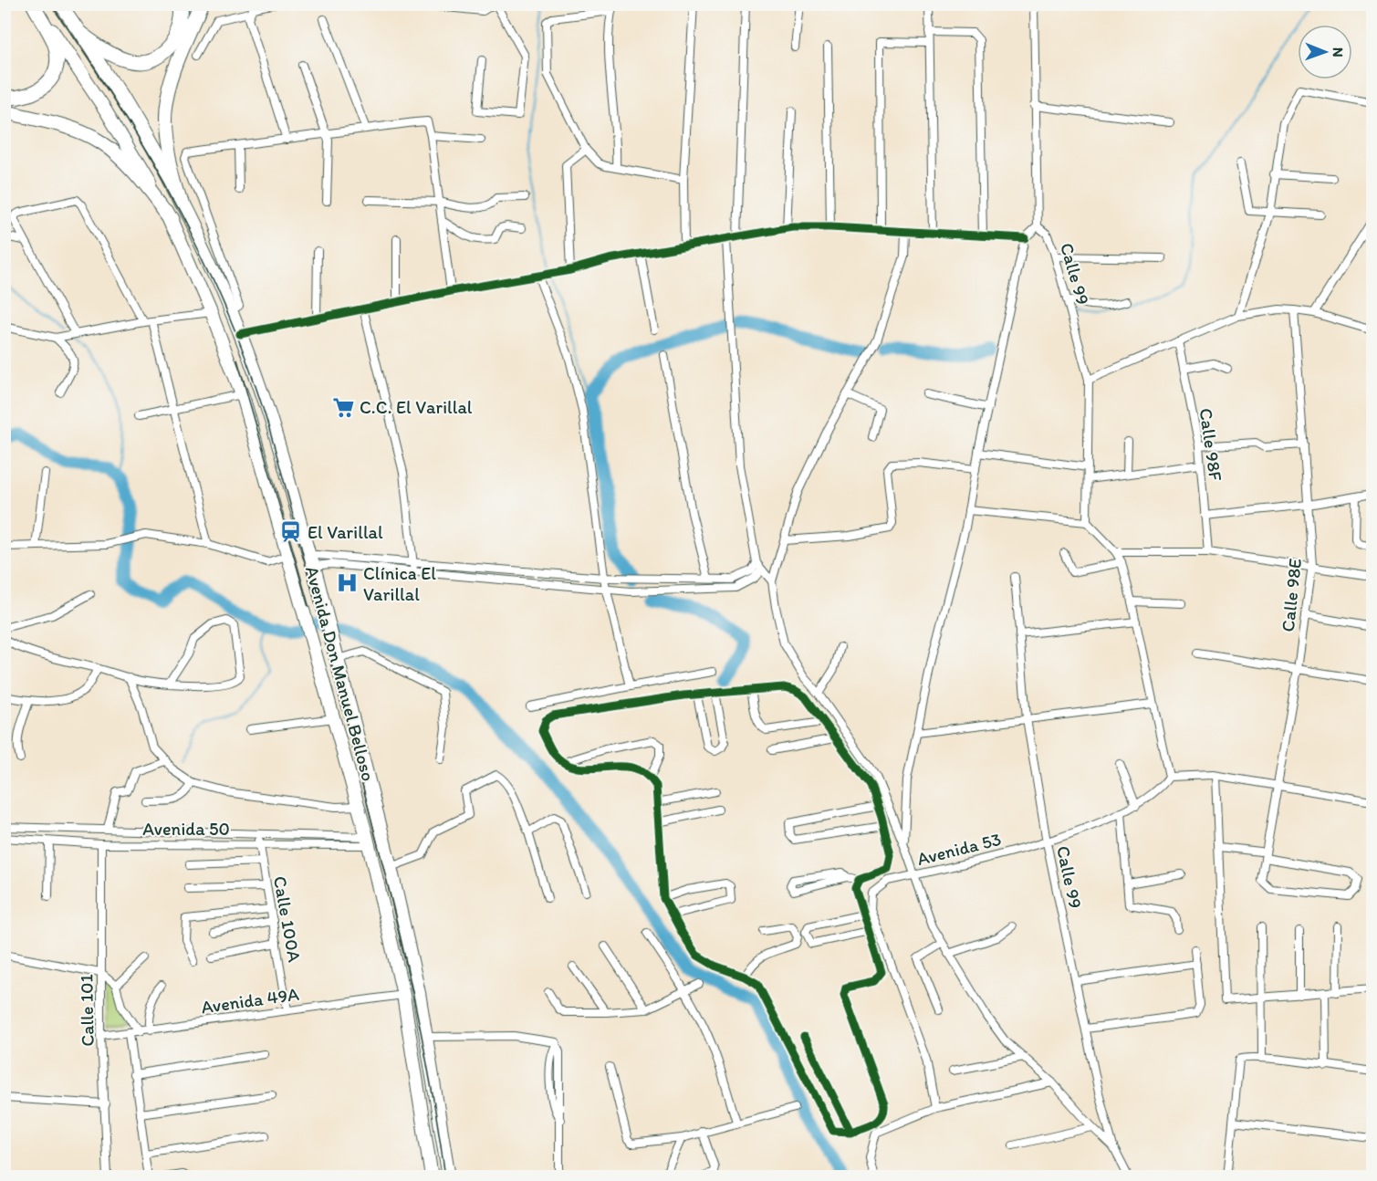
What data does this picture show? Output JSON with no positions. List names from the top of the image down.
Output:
{
  "streets": {
    "main road": ["Avenida Don Manuel Belloso"],
    "street": [
      "Calle 99",
      "Calle 98F",
      "Calle 98E",
      "Avenida 50",
      "Avenida 53",
      "Calle 100A",
      "Avenida 49A",
      "Calle 101"
    ]
  },
  "crossings": [
    ["Calle 99", "Avenida 53"],
    ["Avenida Don Manuel Belloso", "Avenida 50"],
    ["Avenida Don Manuel Belloso", "Avenida 49A"],
    ["Avenida 50", "Calle 100A"],
    ["Avenida 50", "Calle 101"],
    ["Calle 100A", "Avenida 49A"],
    ["Avenida 49A", "Calle 101"]
  ],
  "places": {
    "supermarket": ["C.C. El Varillal"],
    "station": ["El Varillal"],
    "hospital": ["Clínica El Varillal"]
  },
  "north": "right"
}
